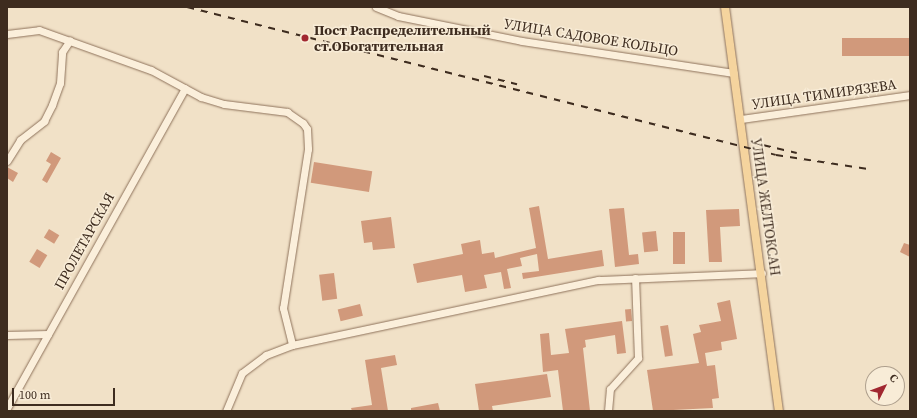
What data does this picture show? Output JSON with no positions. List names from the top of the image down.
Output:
{
  "streets": {
    "main road": ["УЛИЦА ЖЕЛТОКСАН"],
    "street": ["УЛИЦА САДОВОЕ КОЛЬЦО", "УЛИЦА ТИМИРЯЗЕВА", "ПРОЛЕТАРСКАЯ"]
  },
  "crossings": [
    ["УЛИЦА САДОВОЕ КОЛЬЦО", "УЛИЦА ЖЕЛТОКСАН"],
    ["УЛИЦА ТИМИРЯЗЕВА", "УЛИЦА ЖЕЛТОКСАН"]
  ],
  "places": ["Пост Распределительный ст.ОБогатительная"],
  "scale_bar": "100 m",
  "north": "top right"
}
